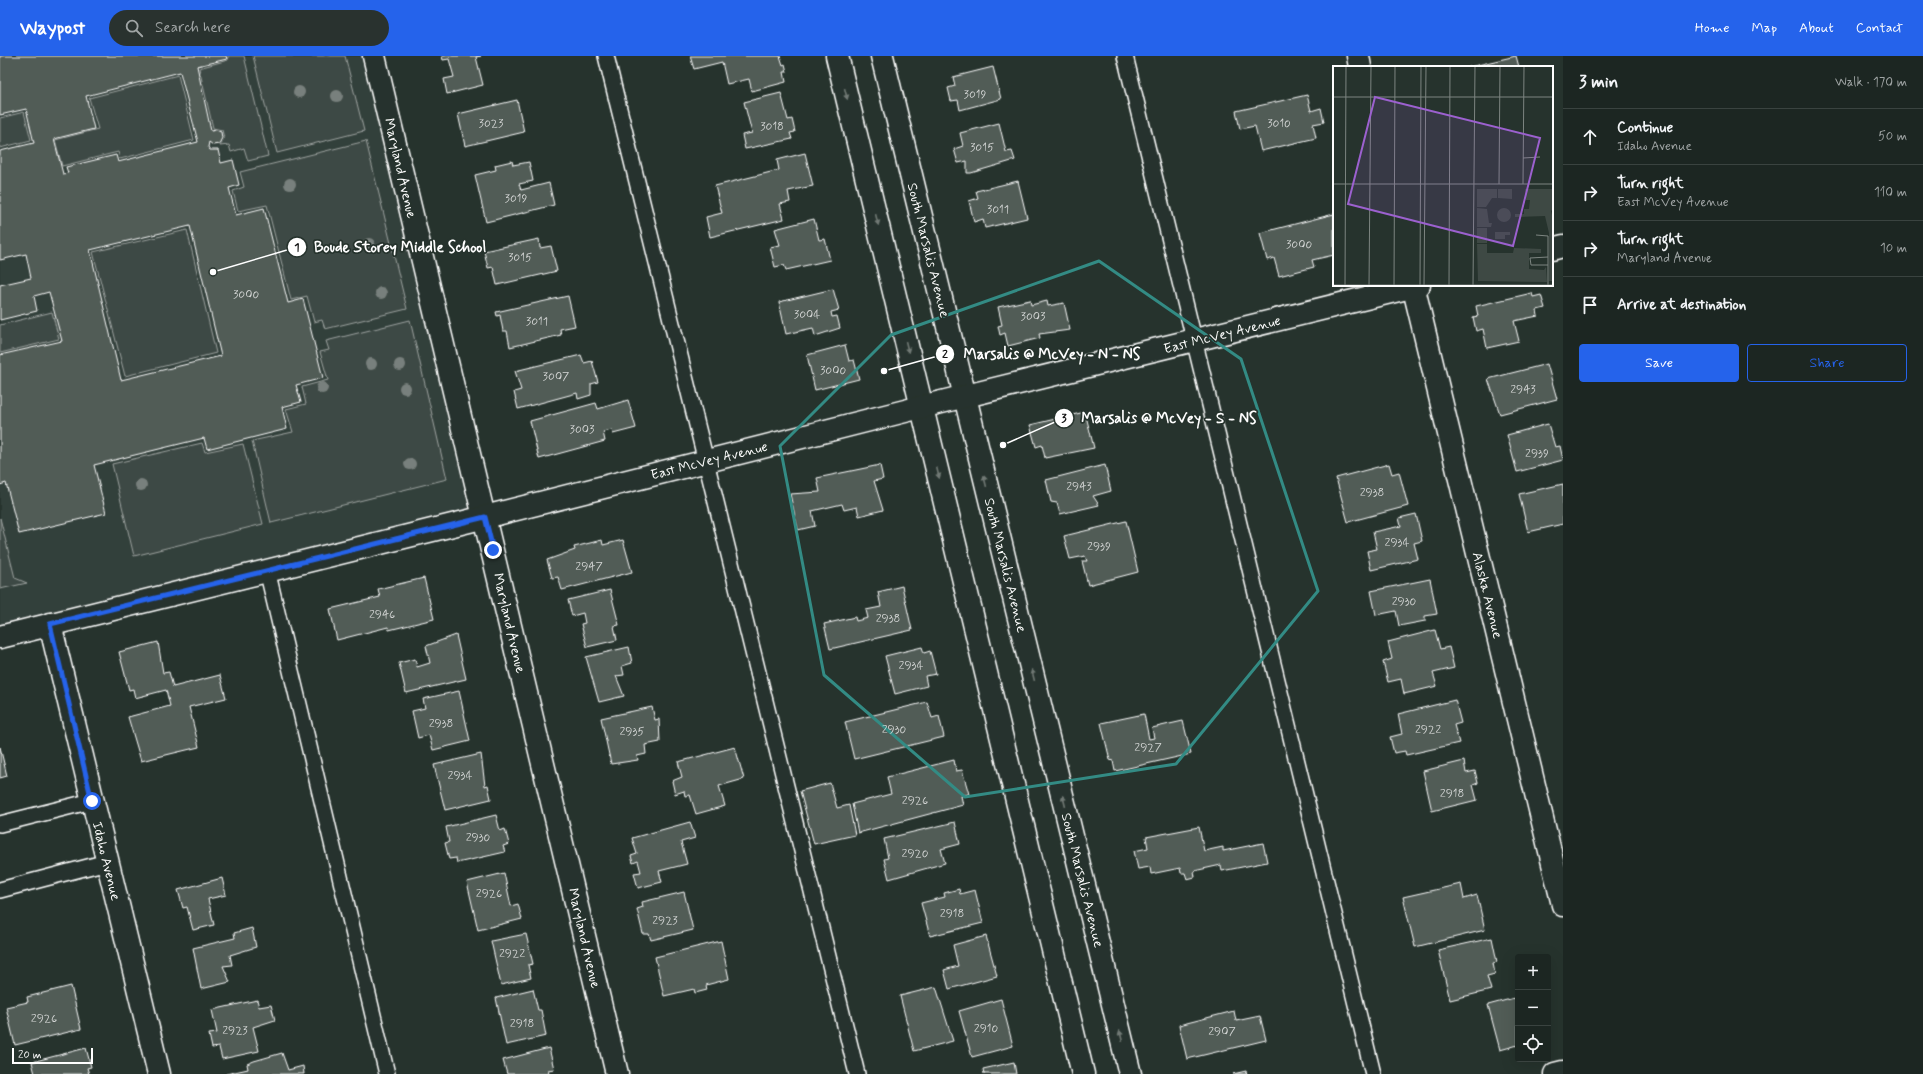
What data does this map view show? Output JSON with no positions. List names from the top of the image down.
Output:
{
  "streets": {
    "street": [
      "Maryland Avenue",
      "South Marsalis Avenue",
      "East McVey Avenue",
      "Alaska Avenue",
      "Idaho Avenue"
    ]
  },
  "crossings": [
    ["Maryland Avenue", "East McVey Avenue"],
    ["South Marsalis Avenue", "East McVey Avenue"],
    ["East McVey Avenue", "Alaska Avenue"],
    ["East McVey Avenue", "Idaho Avenue"]
  ],
  "places": ["Boude Storey Middle School", "Marsalis @ McVey - N - NS", "Marsalis @ McVey - S - NS"],
  "house_numbers": [
    "3019",
    "3023",
    "3010",
    "3018",
    "3015",
    "3019",
    "3011",
    "3000",
    "3015",
    "3000",
    "3004",
    "3003",
    "3011",
    "3000",
    "3007",
    "2943",
    "3003",
    "2939",
    "2943",
    "2938",
    "2934",
    "2939",
    "2947",
    "2930",
    "2946",
    "2938",
    "2934",
    "2938",
    "2930",
    "2922",
    "2935",
    "2927",
    "2934",
    "2918",
    "2926",
    "2930",
    "2920",
    "2926",
    "2918",
    "2923",
    "2922",
    "2926",
    "2918",
    "2910",
    "2923",
    "2907"
  ],
  "scale_bar": "20 m",
  "page": {
    "header": "Waypost",
    "search": "Search here",
    "nav": [
      "Home",
      "Map",
      "About",
      "Contact"
    ],
    "heading": ["3 min", "Walk · 170 m"],
    "list": [
      ["Continue", "Idaho Avenue", "50 m"],
      ["Turn right", "East McVey Avenue", "110 m"],
      ["Turn right", "Maryland Avenue", "10 m"],
      "Arrive at destination"
    ],
    "buttons": ["Save", "Share"],
    "map_buttons": ["+", "−"],
    "scale": "20 m"
  }
}
